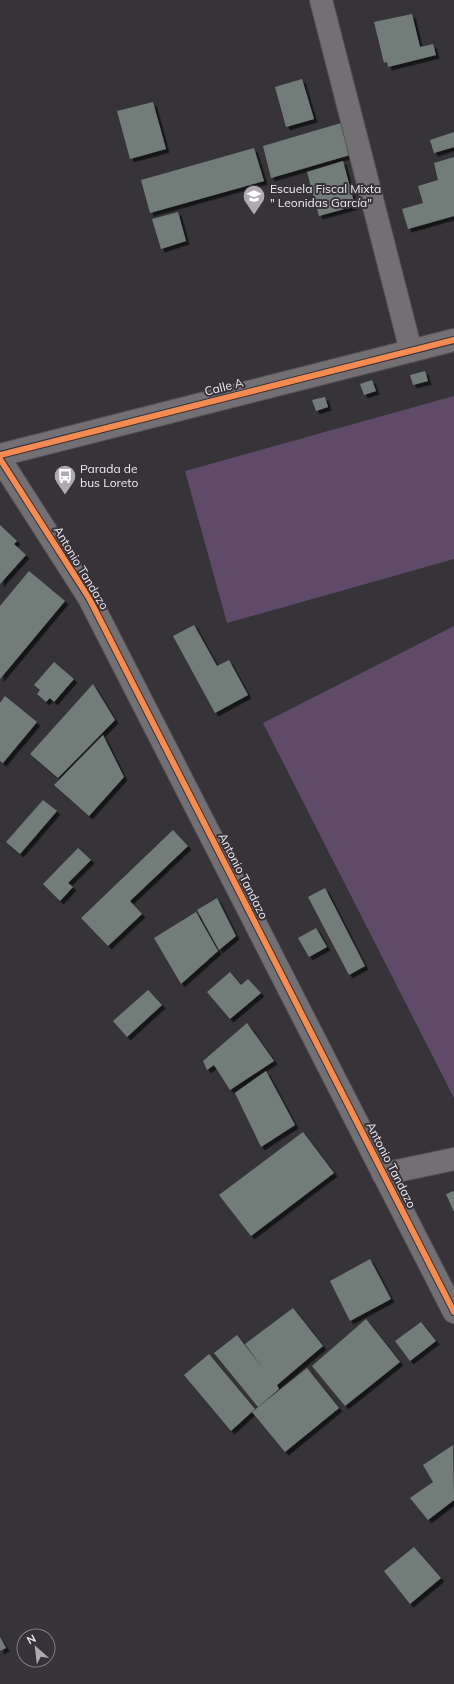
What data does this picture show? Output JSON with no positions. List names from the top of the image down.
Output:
{
  "streets": {
    "street": ["Calle A", "Antonio Tandazo"]
  },
  "places": {
    "school or university": ["Escuela Fiscal Mixta \" Leonidas García\""],
    "bus stop": ["Parada de bus Loreto"]
  },
  "north": "top left"
}
